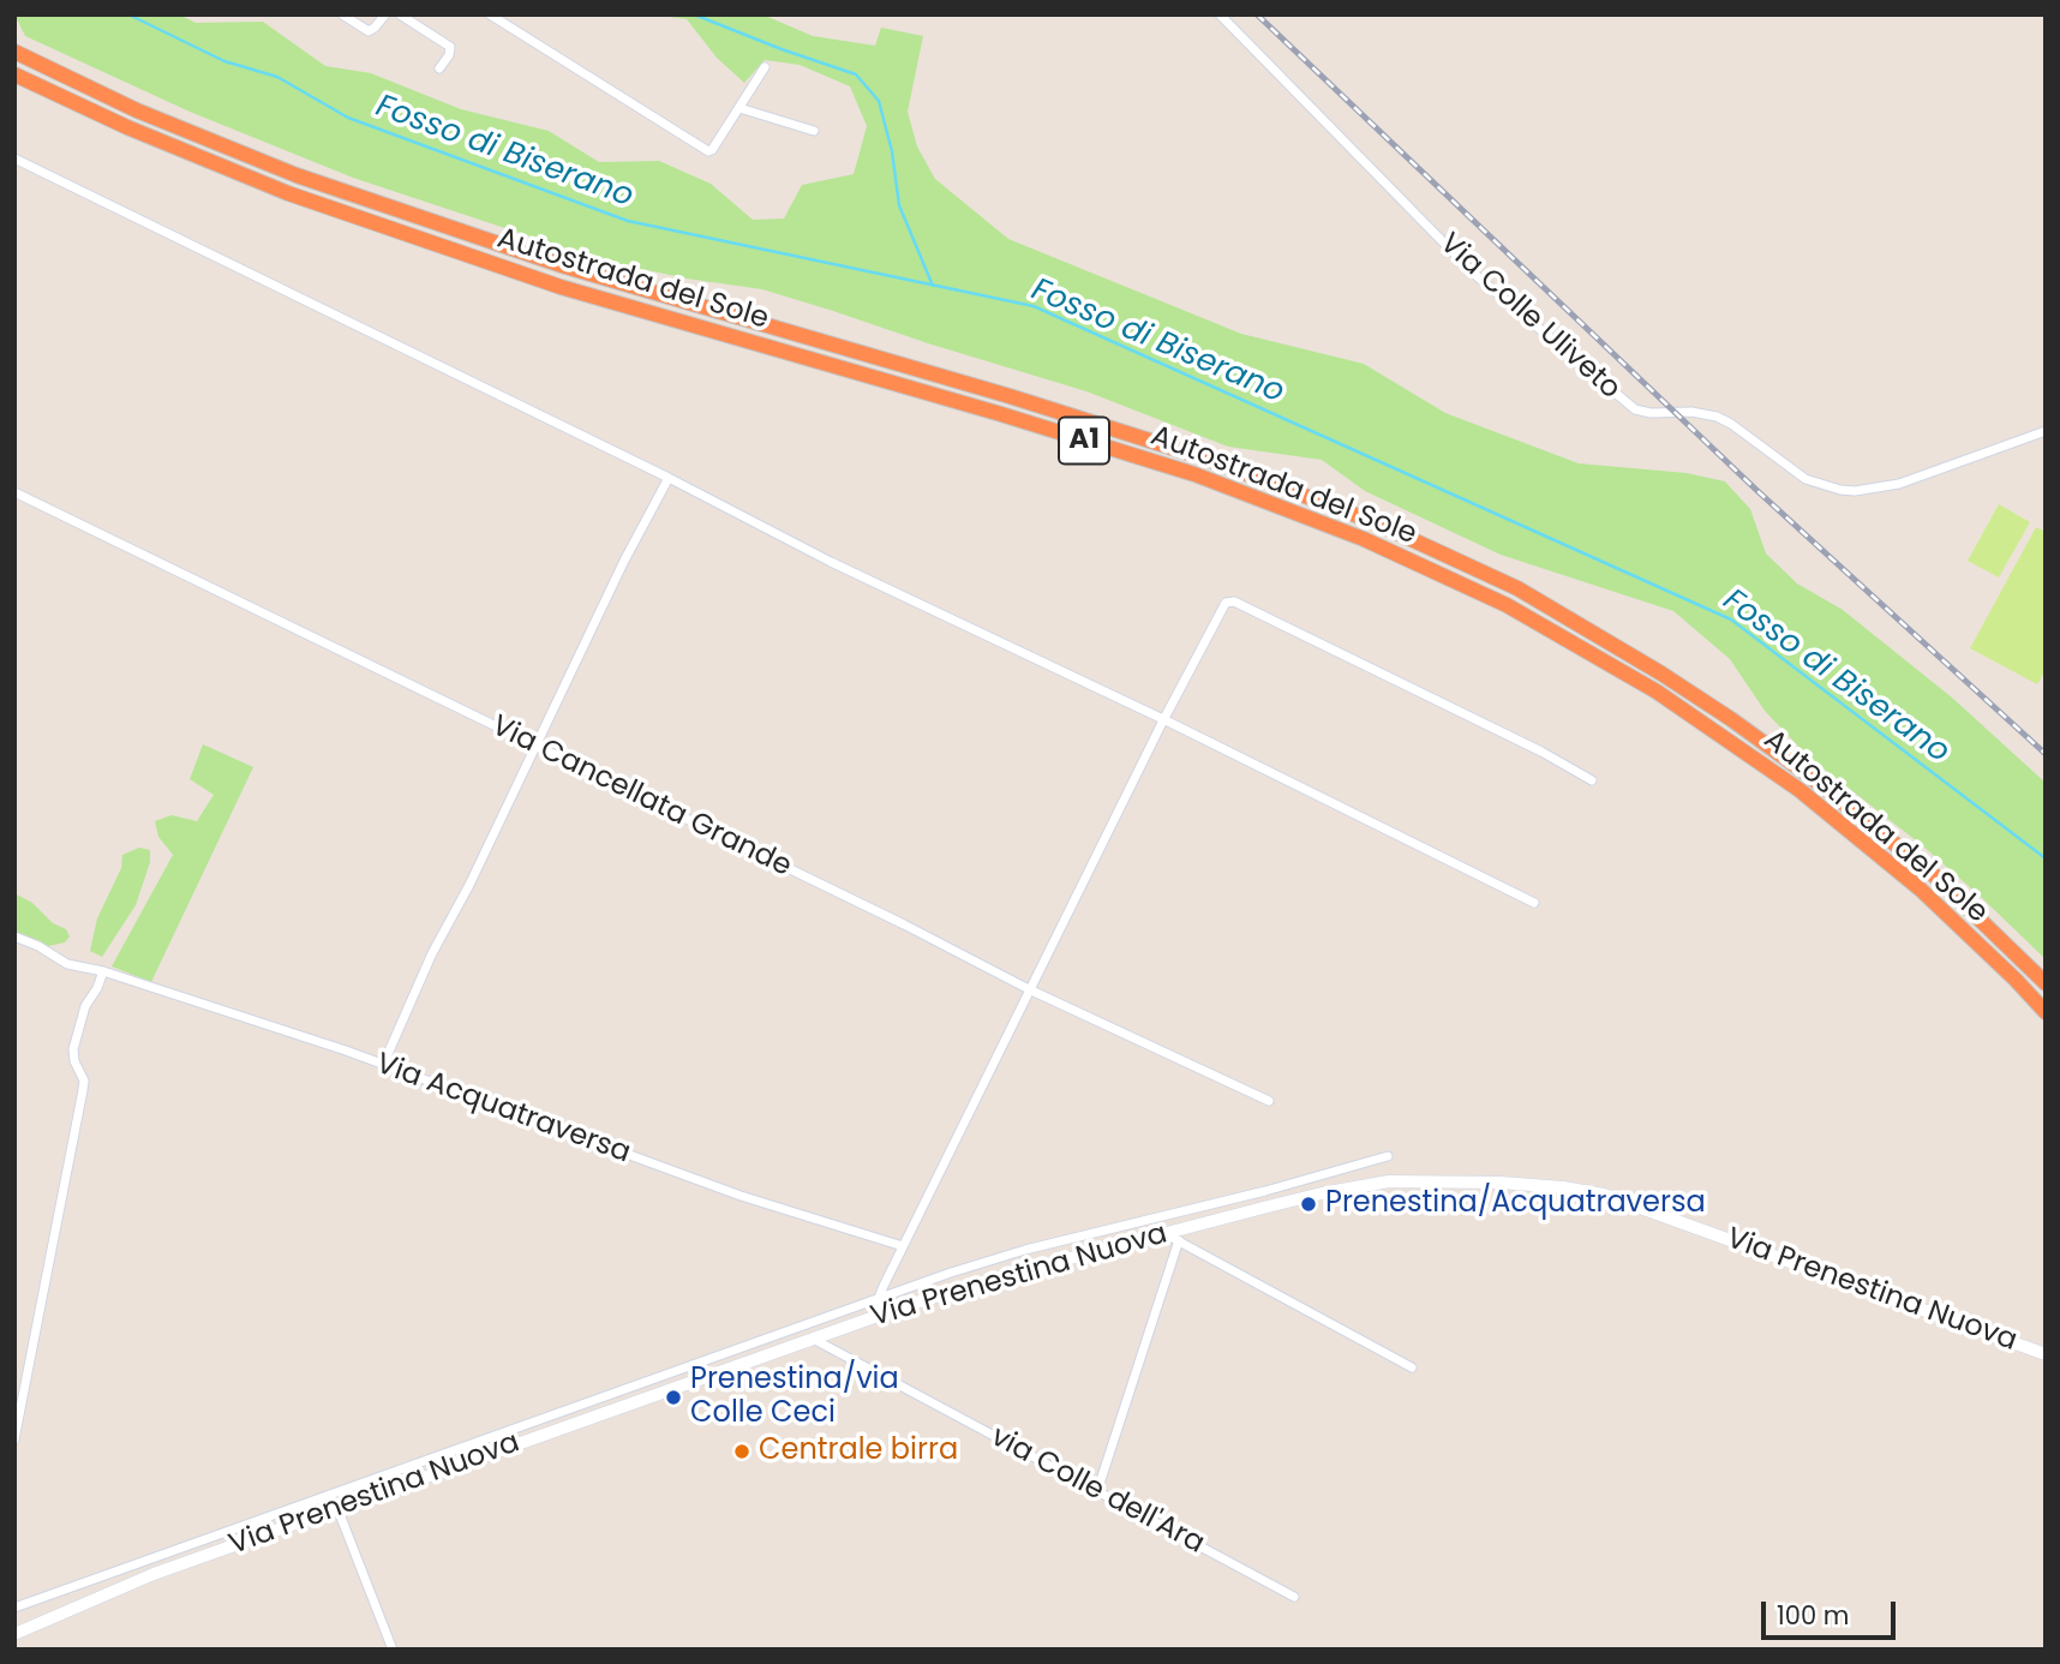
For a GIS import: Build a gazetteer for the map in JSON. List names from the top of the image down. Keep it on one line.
{"streets":{"highway":["Autostrada del Sole","A1"],"main road":["Via Prenestina Nuova"],"street":["Via Colle Uliveto","Via Cancellata Grande","Via Acquatraversa","via Colle dell'Ara"]},"crossings":[["Via Prenestina Nuova","via Colle dell'Ara"]],"water":["Fosso di Biserano"],"places":["Prenestina/Acquatraversa","Prenestina/via Colle Ceci","Centrale birra"],"scale_bar":"100 m"}
